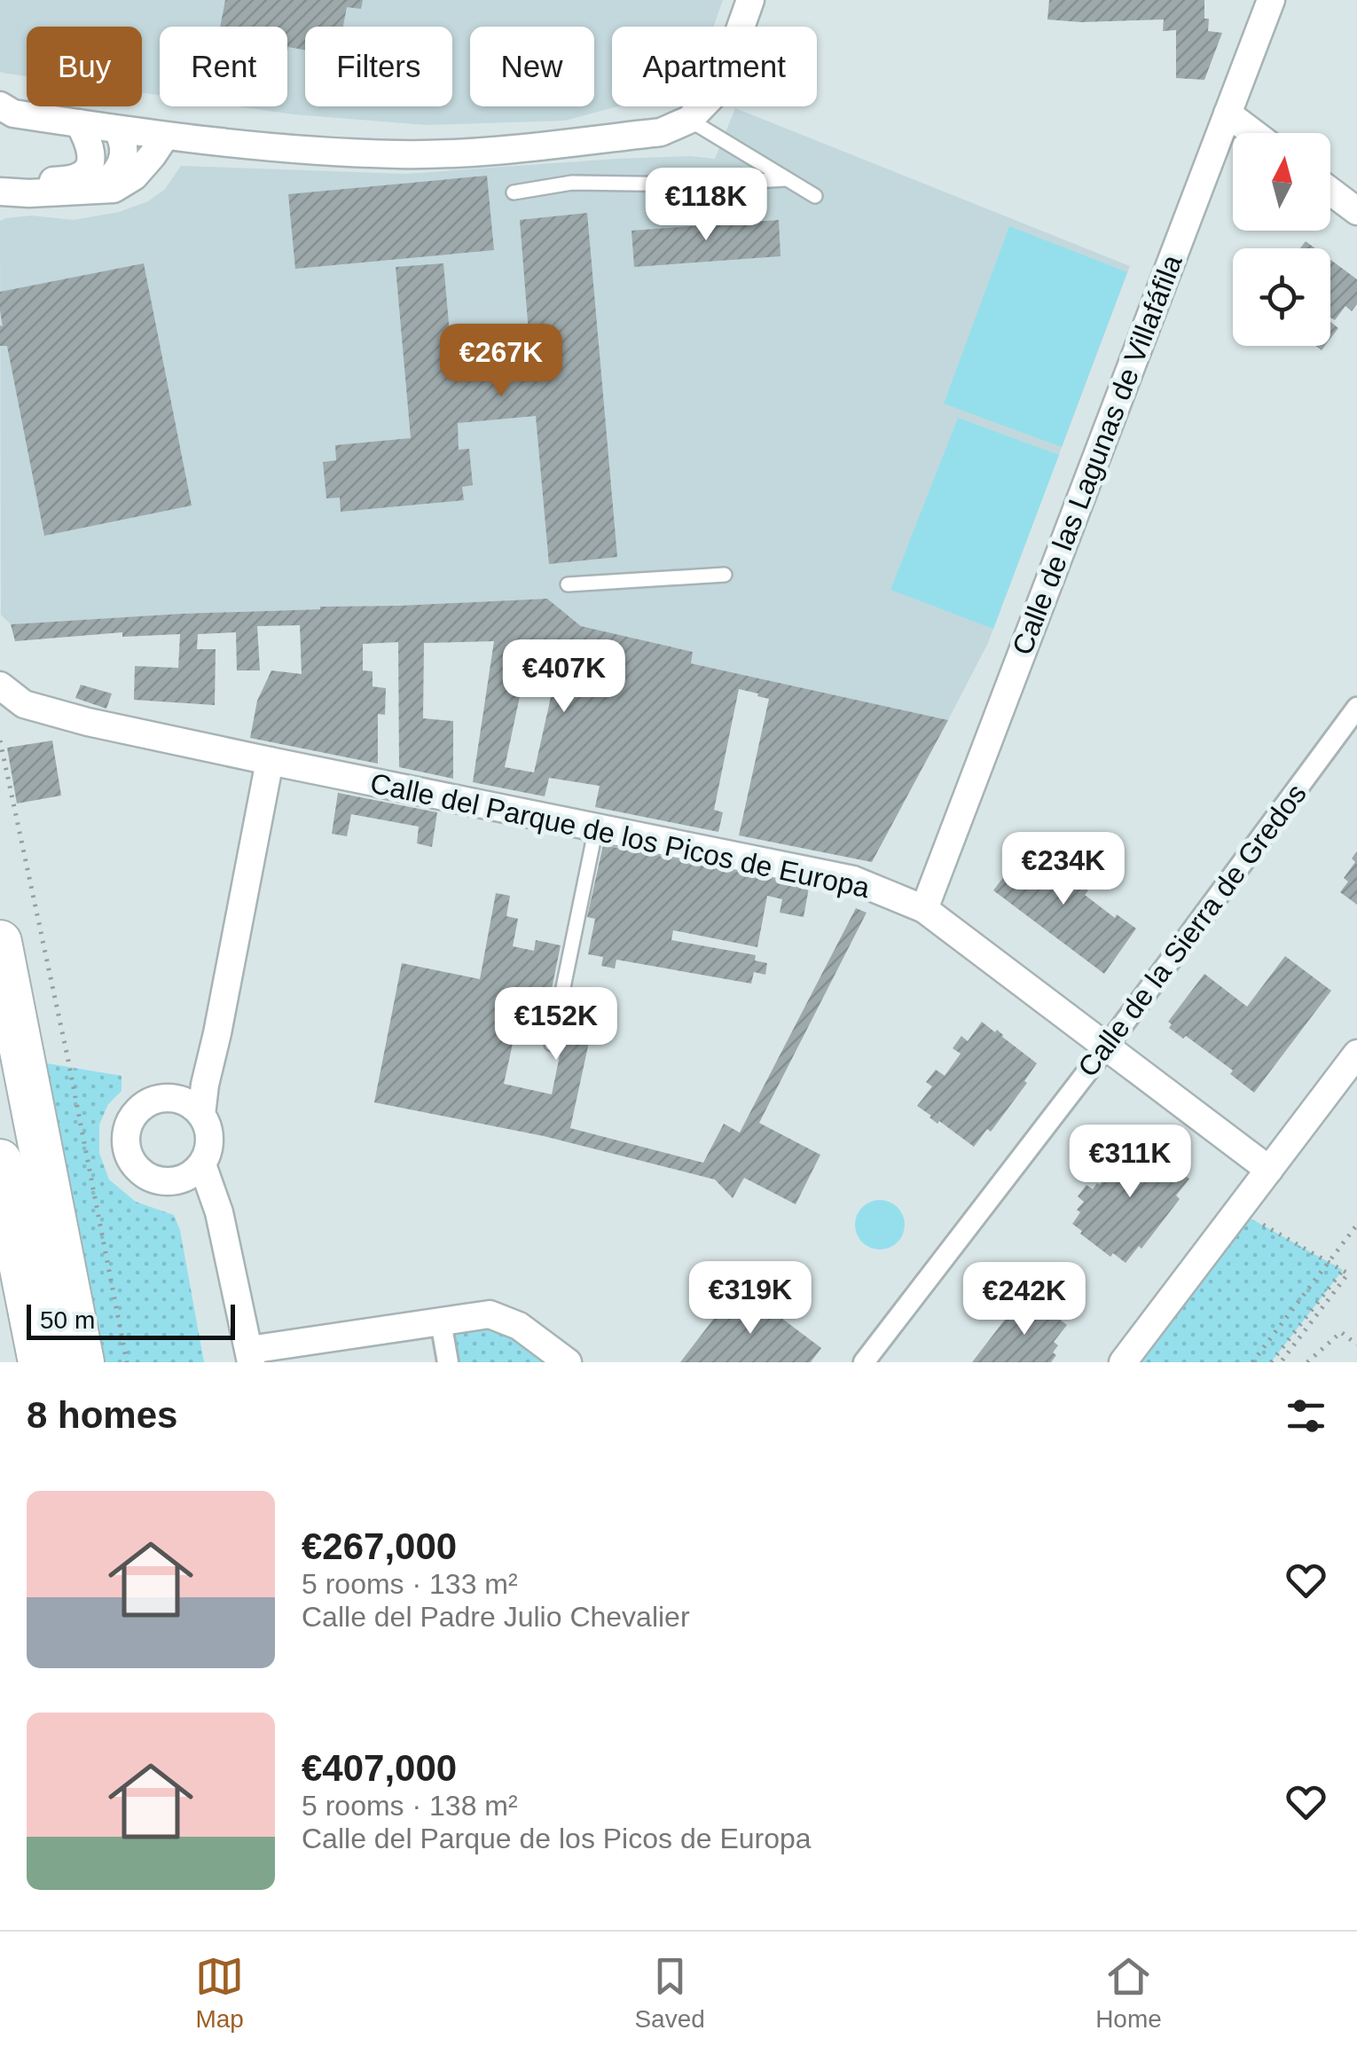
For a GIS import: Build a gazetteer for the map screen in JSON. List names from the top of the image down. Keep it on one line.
{"streets":{"street":["Calle de las Lagunas de Villafáfila","Calle del Parque de los Picos de Europa","Calle de la Sierra de Gredos"]},"crossings":[["Calle de las Lagunas de Villafáfila","Calle del Parque de los Picos de Europa"],["Calle del Parque de los Picos de Europa","Calle de la Sierra de Gredos"]],"scale_bar":"50 m","north":"top","page":{"chip":["Buy","Rent","Filters","New","Apartment"],"price":["€118K","€267K","€407K","€234K","€152K","€311K","€319K","€242K"],"scale":"50 m","heading":"8 homes","list":[{"name":"€267,000","note":"5 rooms · 133 m² · Calle del Padre Julio Chevalier"},{"name":"€407,000","note":"5 rooms · 138 m² · Calle del Parque de los Picos de Europa"}],"tabs":["Map","Saved","Home"]}}
